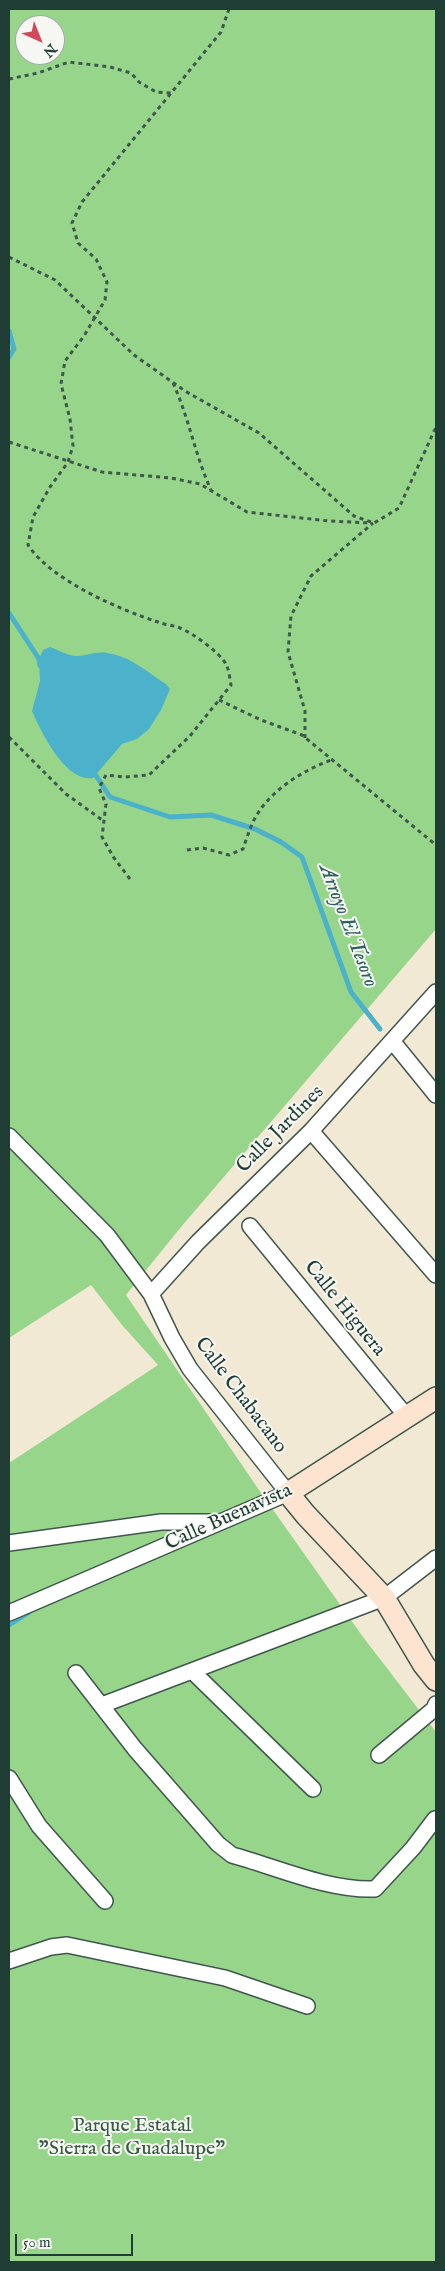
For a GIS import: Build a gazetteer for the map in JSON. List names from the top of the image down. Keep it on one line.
{"streets":{"street":["Calle Jardines","Calle Higuera","Calle Chabacano","Calle Buenavista"]},"crossings":[["Calle Jardines","Calle Chabacano"],["Calle Higuera","Calle Buenavista"],["Calle Chabacano","Calle Buenavista"]],"water":["Arroyo El Tesoro"],"parks":["Parque Estatal \"Sierra de Guadalupe\""],"scale_bar":"50 m","north":"bottom right"}
